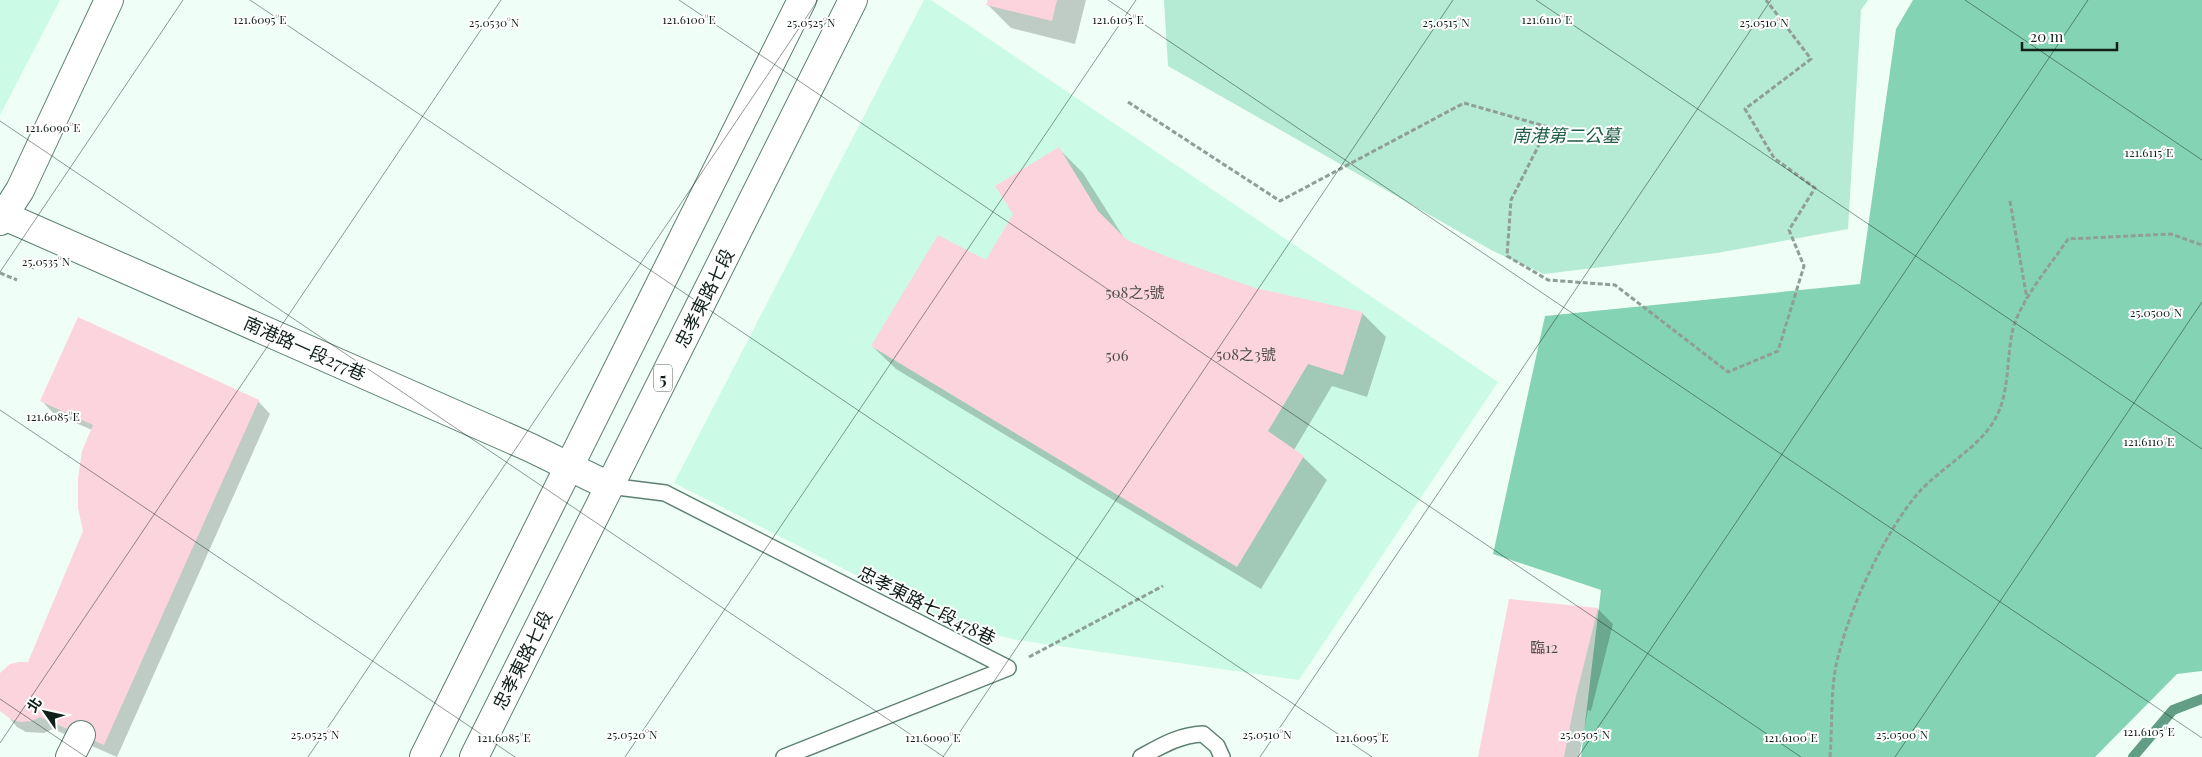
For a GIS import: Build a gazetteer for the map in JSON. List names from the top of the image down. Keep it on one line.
{"streets":{"main road":["忠孝東路七段","南港路一段277巷","5"],"lane":["忠孝東路七段478巷"]},"crossings":[["忠孝東路七段","南港路一段277巷"],["忠孝東路七段","忠孝東路七段478巷"],["南港路一段277巷","忠孝東路七段478巷"]],"parks":["南港第二公墓"],"house_numbers":["508之5號","508之3號","506","臨12"],"scale_bar":"20 m","north":"top left","coordinates":["121.6095°E","121.6100°E","121.6105°E","121.6110°E","25.0530°N","25.0525°N","25.0515°N","25.0510°N","121.6090°E","121.6115°E","25.0535°N","25.0500°N","121.6085°E","25.0520°N","25.0505°N"]}
